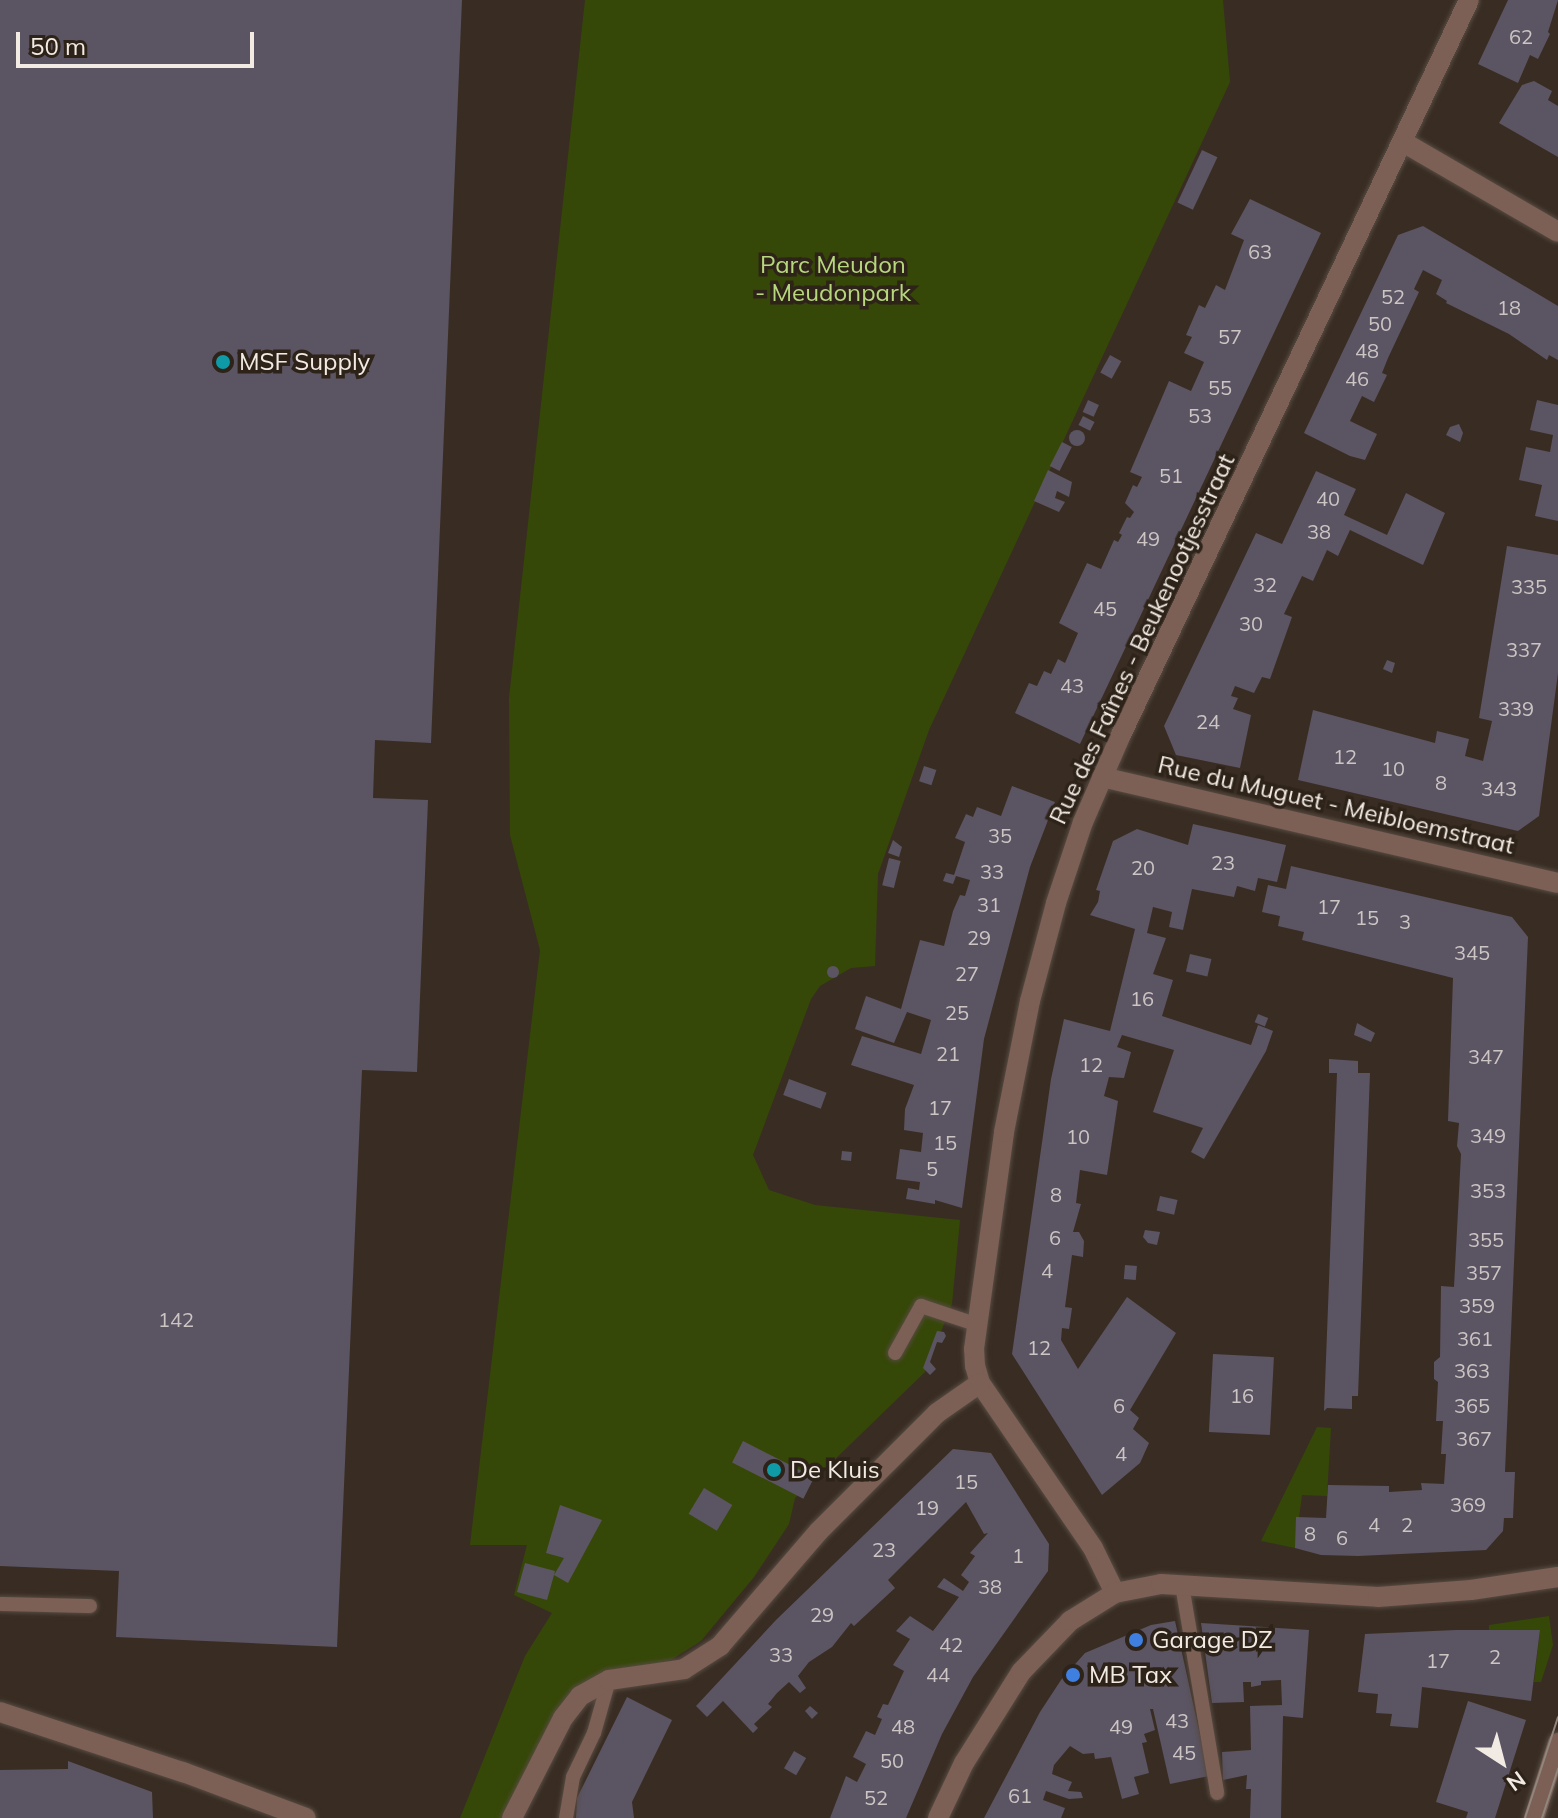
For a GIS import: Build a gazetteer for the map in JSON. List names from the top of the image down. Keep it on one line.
{"streets":{"street":["Rue des Faînes - Beukenootjesstraat","Rue du Muguet - Meibloemstraat"]},"crossings":[["Rue des Faînes - Beukenootjesstraat","Rue du Muguet - Meibloemstraat"]],"parks":["Parc Meudon - Meudonpark"],"places":["MSF Supply","De Kluis","Garage DZ","MB Tax"],"house_numbers":["62","63","52","18","50","57","48","46","55","53","51","40","38","49","32","335","45","30","337","43","339","24","12","10","8","343","35","23","20","33","31","17","15","3","29","345","27","16","25","21","347","12","17","349","10","15","5","353","8","6","355","4","357","359","142","361","12","363","16","6","365","367","4","15","369","19","4","2","8","6","23","1","38","29","42","33","2","17","44","43","48","49","45","50","61","52"],"scale_bar":"50 m","north":"bottom right"}
